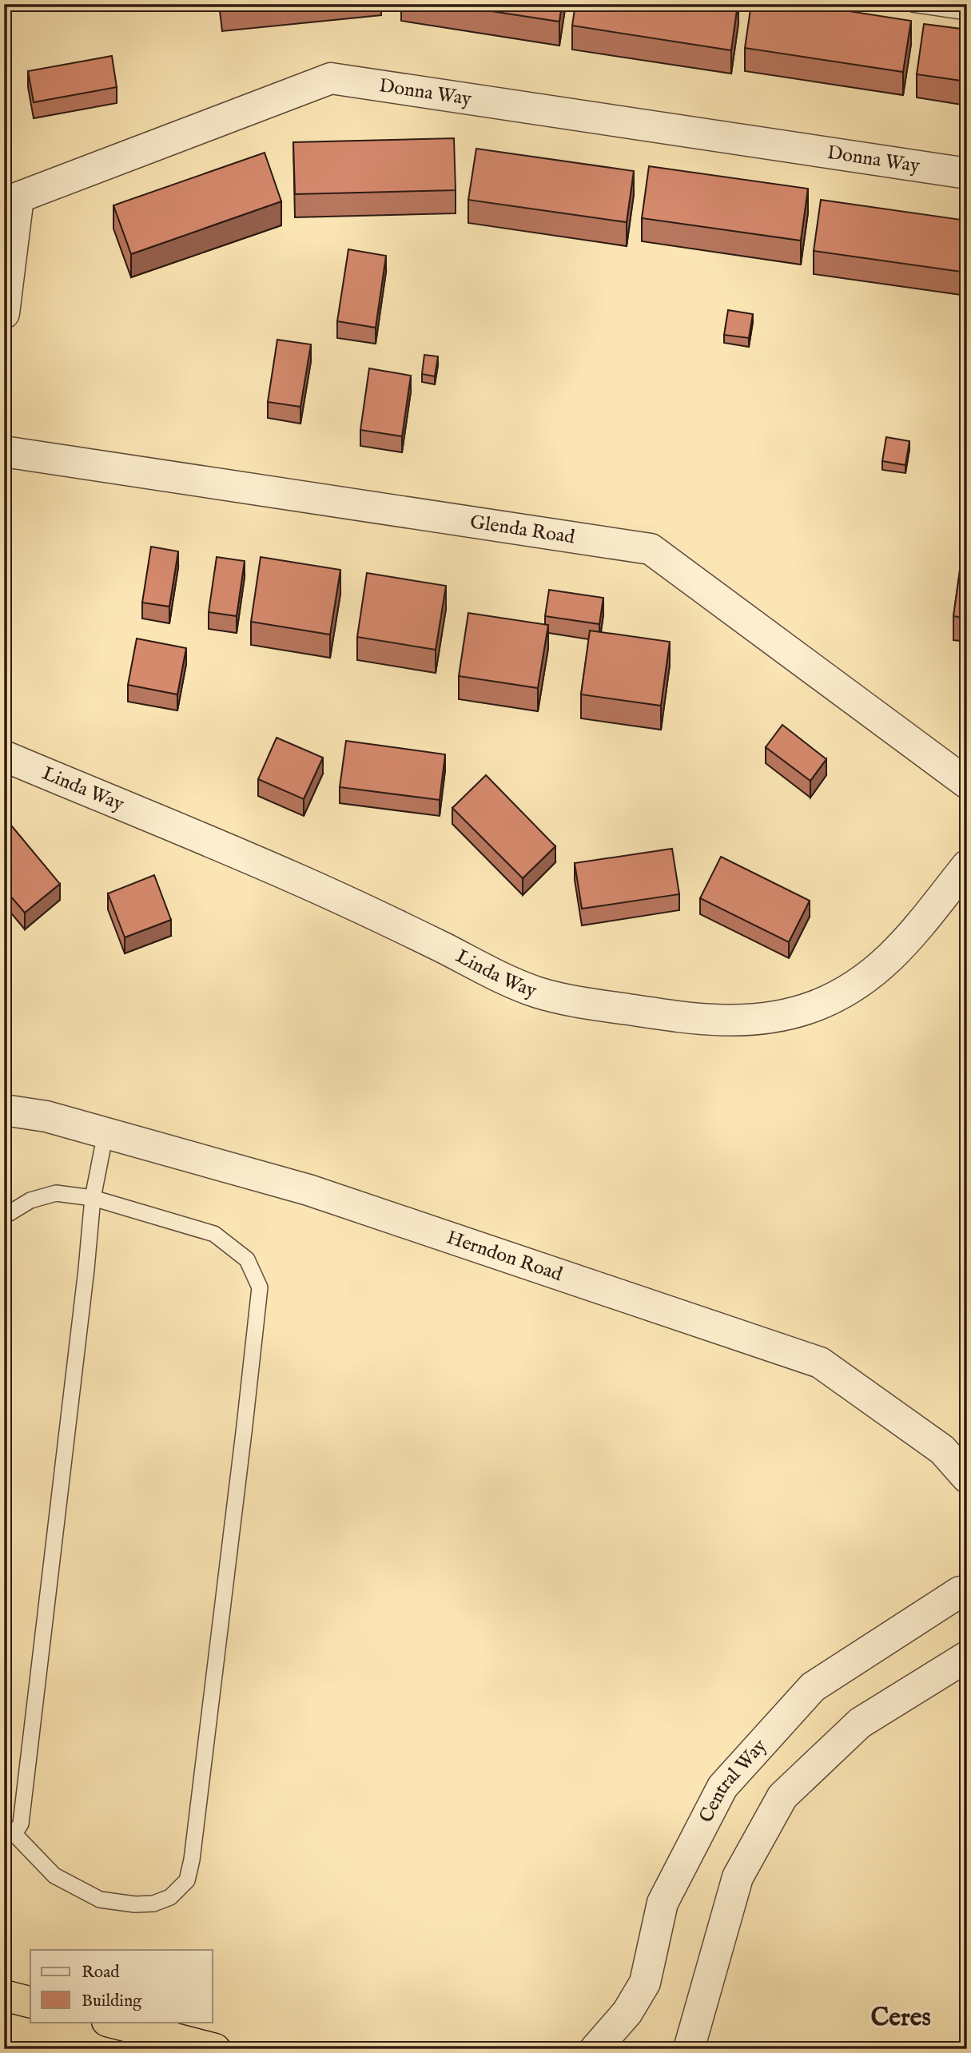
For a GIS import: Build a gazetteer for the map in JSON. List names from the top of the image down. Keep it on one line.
{"streets":{"street":["Donna Way","Glenda Road","Linda Way","Herndon Road","Central Way"]},"districts":["Ceres"],"legend":["Road","Building"]}
